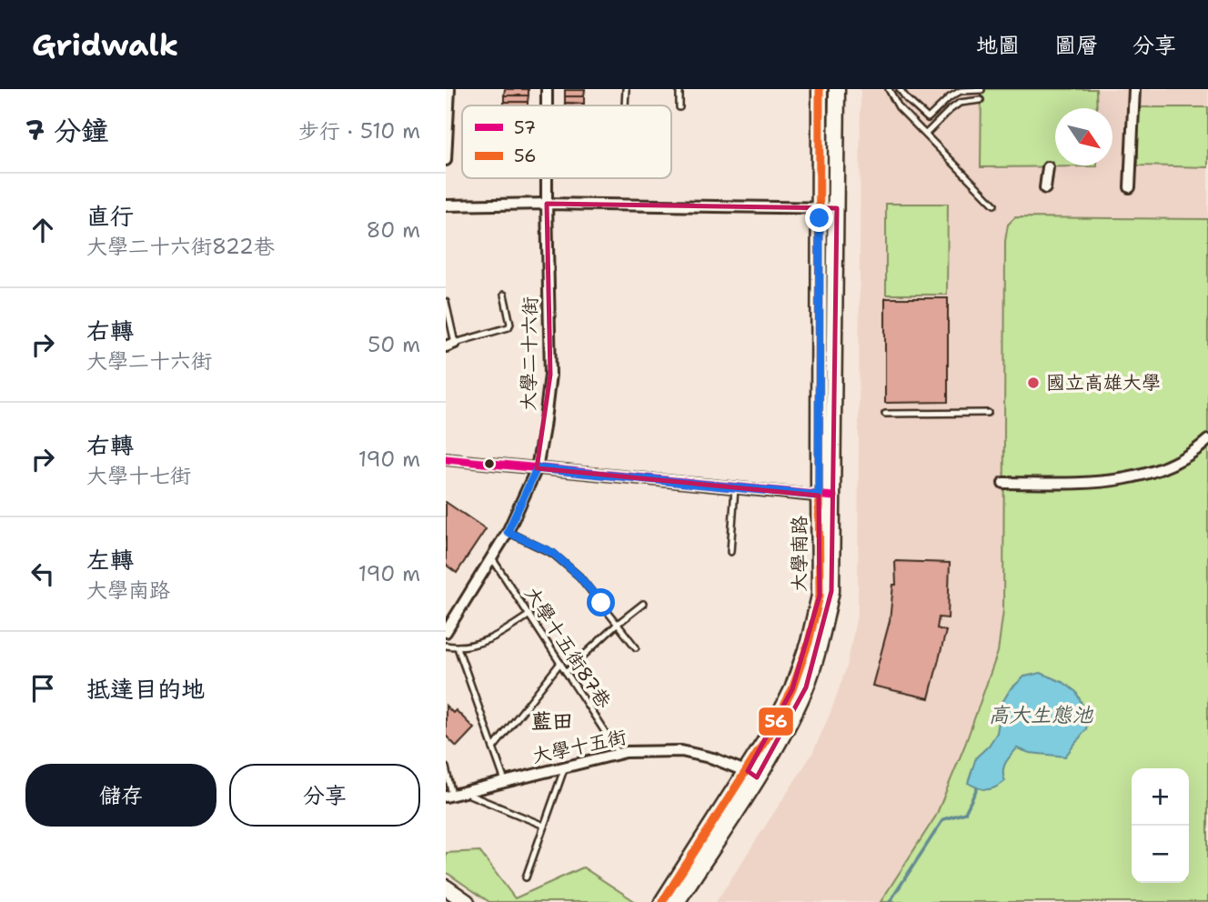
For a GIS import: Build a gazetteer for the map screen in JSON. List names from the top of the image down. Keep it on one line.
{"streets":{"street":["大學二十六街","大學南路","大學十五街"],"lane":["大學十五街87巷"]},"crossings":[["大學二十六街","大學十五街87巷"],["大學南路","大學十五街"],["大學十五街87巷","大學十五街"]],"districts":["藍田"],"water":["高大生態池"],"places":["國立高雄大學"],"lines":["transit line 56","transit line 57"],"legend":["57","56"],"north":"bottom right","page":{"header":"Gridwalk","nav":["地圖","圖層","分享"],"heading":["7 分鐘","步行 · 510 m"],"list":[["直行","大學二十六街822巷","80 m"],["右轉","大學二十六街","50 m"],["右轉","大學十七街","190 m"],["左轉","大學南路","190 m"],"抵達目的地"],"buttons":["儲存","分享"],"map_buttons":["+","−"]}}
